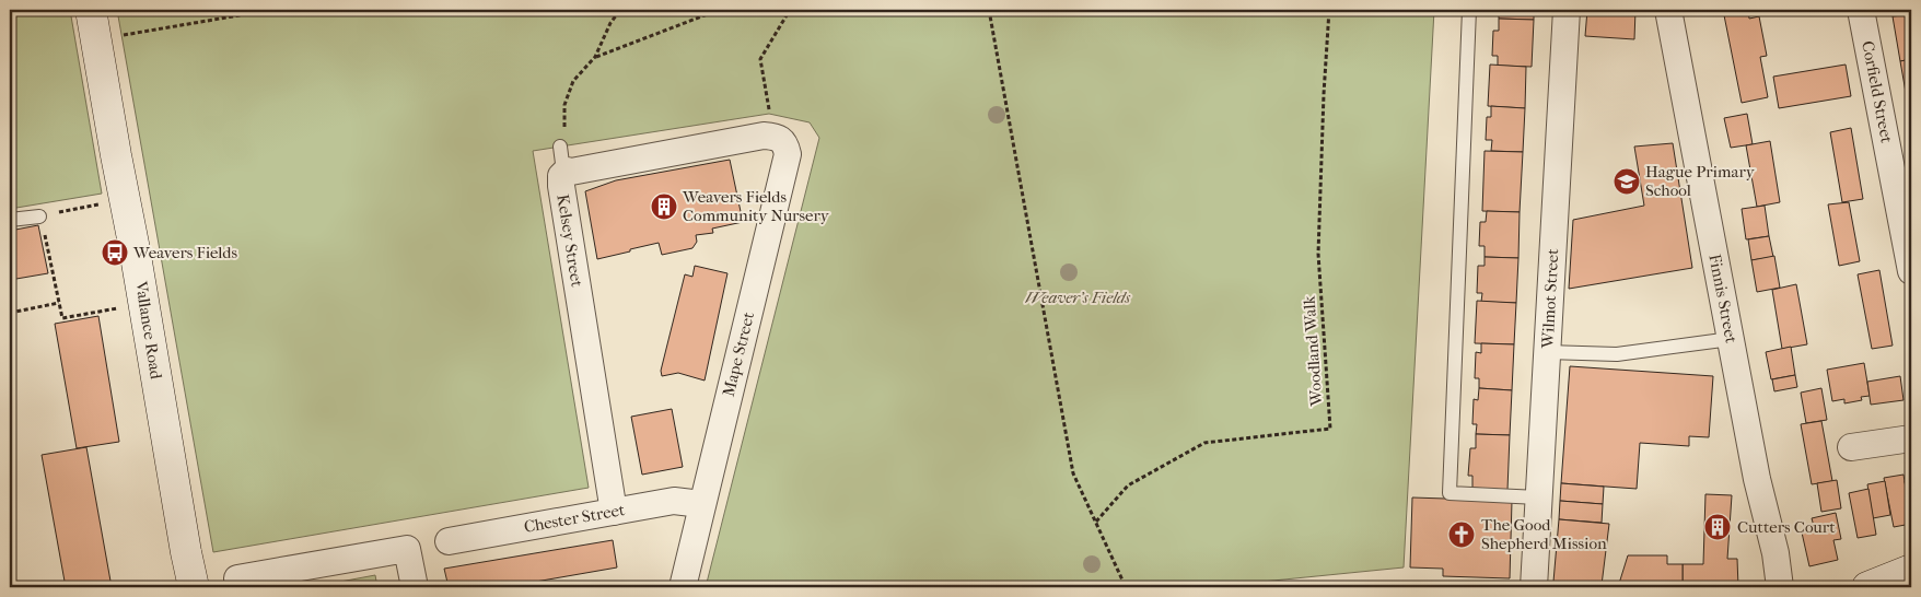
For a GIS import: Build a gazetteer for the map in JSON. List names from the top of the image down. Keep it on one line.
{"streets":{"main road":["Vallance Road"],"street":["Corfield Street","Kelsey Street","Wilmot Street","Finnis Street","Mape Street","Chester Street"],"path":["Woodland Walk"]},"crossings":[["Kelsey Street","Mape Street"],["Kelsey Street","Chester Street"],["Mape Street","Chester Street"]],"parks":["Weaver's Fields"],"places":{"school or university":["Hague Primary School"],"building":["Weavers Fields Community Nursery","Cutters Court"],"bus stop":["Weavers Fields"],"church":["The Good Shepherd Mission"]}}
